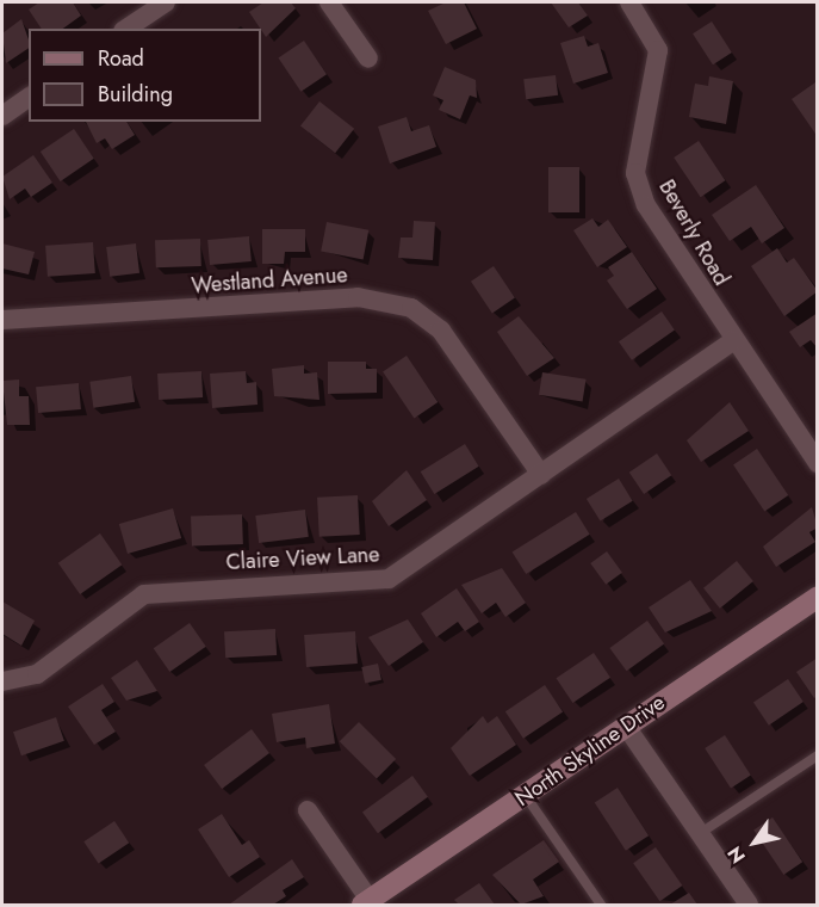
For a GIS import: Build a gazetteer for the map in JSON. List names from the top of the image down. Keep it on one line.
{"streets":{"main road":["North Skyline Drive"],"street":["Beverly Road","Westland Avenue","Claire View Lane"]},"crossings":[["Beverly Road","Claire View Lane"],["Westland Avenue","Claire View Lane"]],"legend":["Road","Building"],"north":"bottom left"}
